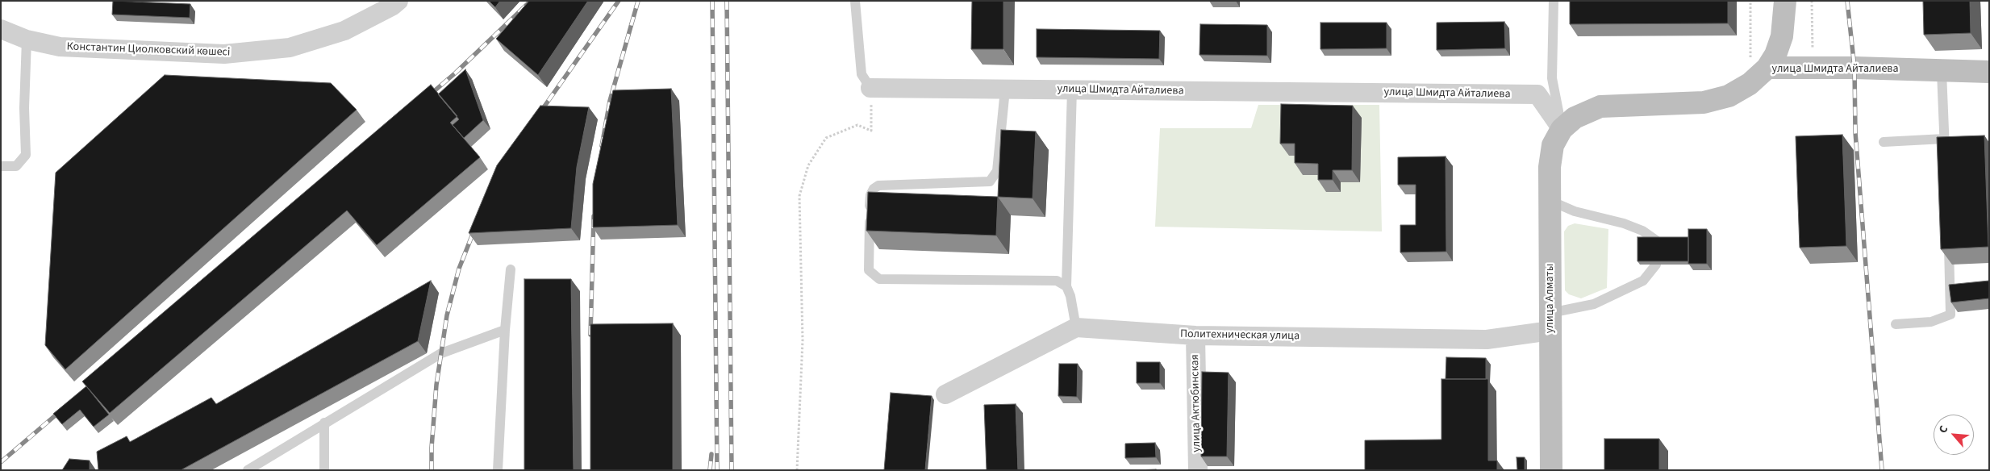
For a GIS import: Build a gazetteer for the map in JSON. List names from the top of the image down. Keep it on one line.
{"streets":{"street":["Константин Циолковский көшесі","улица Шмидта Айталиева","улица Алматы","Политехническая улица","улица Актюбинская"]},"crossings":[["улица Шмидта Айталиева","улица Алматы"],["улица Алматы","Политехническая улица"],["Политехническая улица","улица Актюбинская"]],"north":"top left"}
